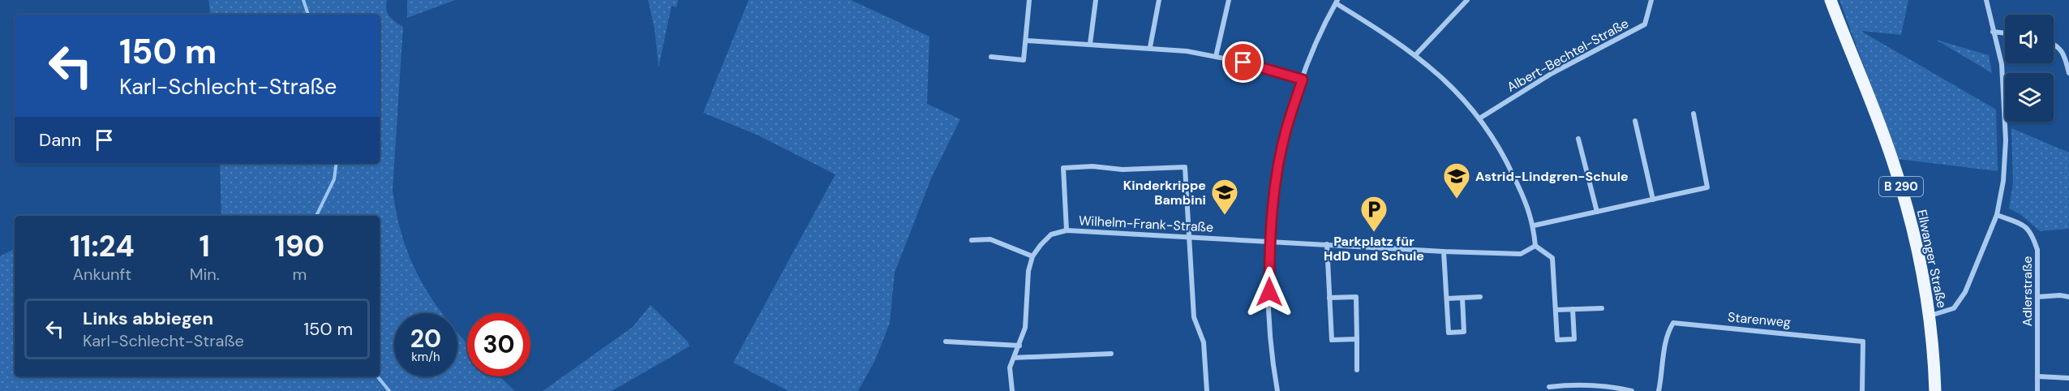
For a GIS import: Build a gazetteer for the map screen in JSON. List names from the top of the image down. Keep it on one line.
{"streets":{"main road":["B 290","Ellwanger Straße"],"street":["Albert-Bechtel-Straße","Wilhelm-Frank-Straße","Adlerstraße","Starenweg"]},"places":{"school or university":["Astrid-Lindgren-Schule","Kinderkrippe Bambini"],"parking":["Parkplatz für HdD und Schule"]},"page":{"turn":["150 m","Karl-Schlecht-Straße"],"then":"Dann","eta":["11:24","Ankunft","1","Min.","190","m"],"list":[{"name":"Links abbiegen","note":"Karl-Schlecht-Straße","value":"150 m"}],"speed":"20 km/h","limit":"30"}}
